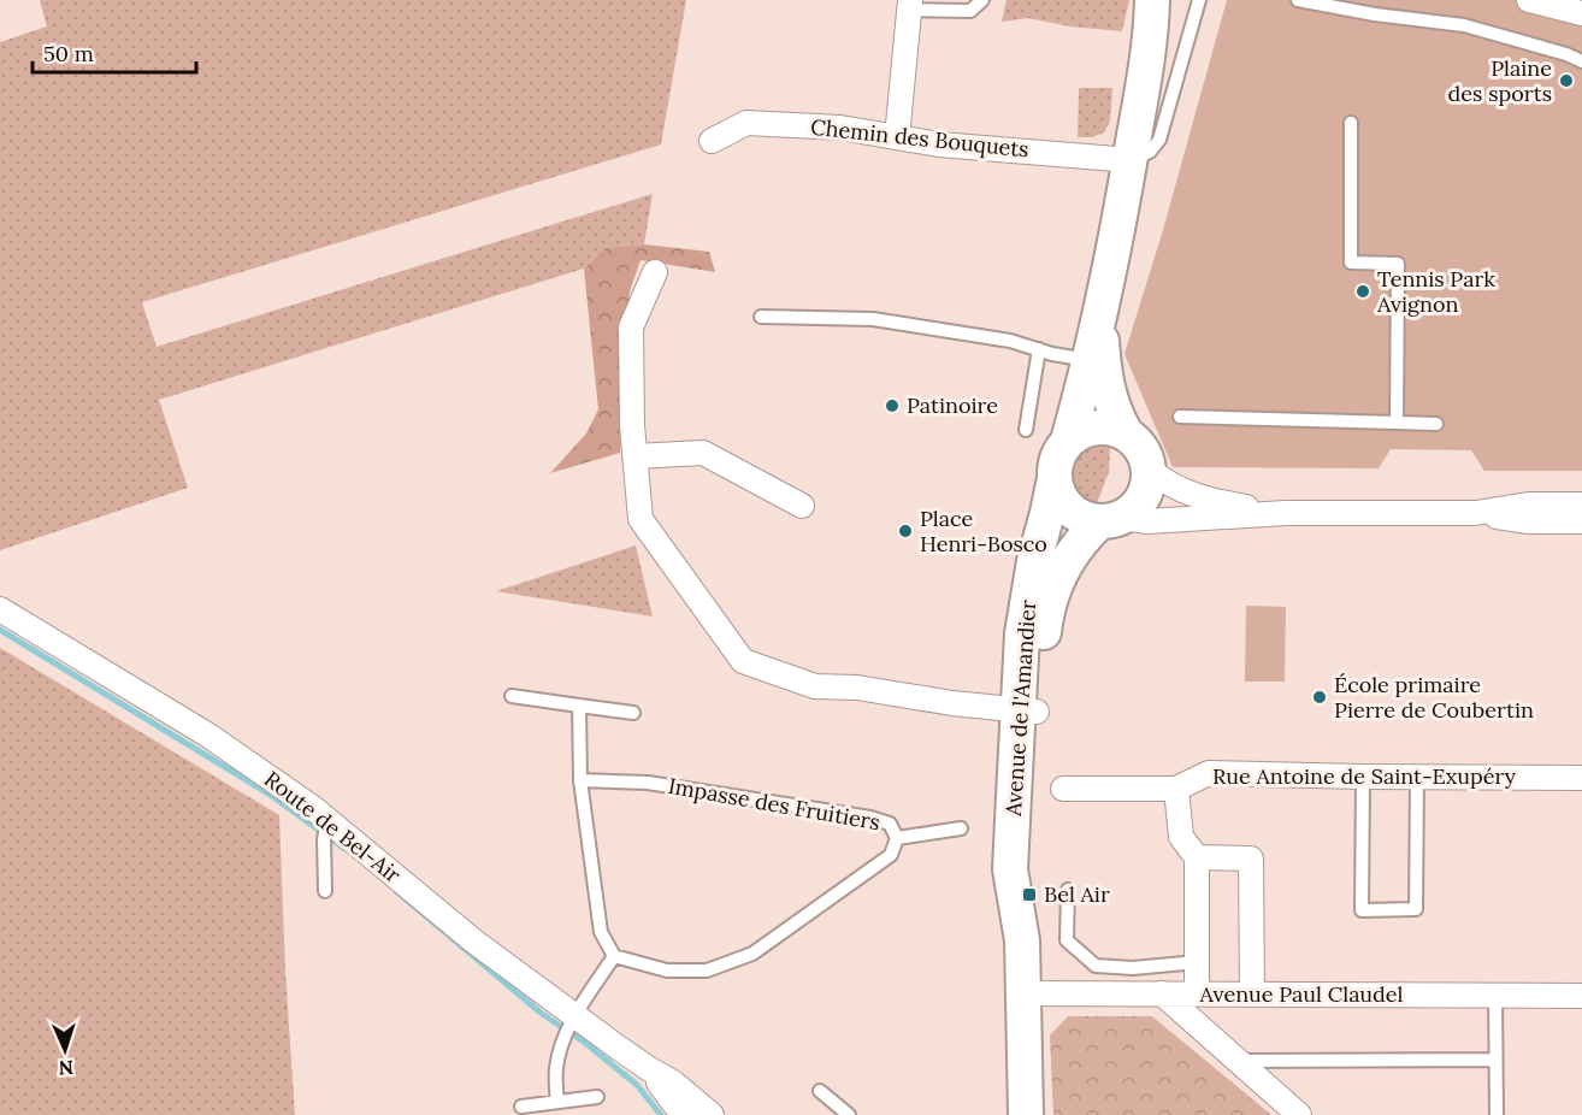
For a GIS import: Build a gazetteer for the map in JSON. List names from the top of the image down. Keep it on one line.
{"streets":{"main road":["Avenue de l'Amandier"],"street":["Chemin des Bouquets","Rue Antoine de Saint-Exupéry","Route de Bel-Air","Avenue Paul Claudel"],"lane":["Impasse des Fruitiers"]},"crossings":[["Avenue de l'Amandier","Avenue Paul Claudel"]],"places":{"other":["Plaine des sports","Tennis Park Avignon","Patinoire","Place Henri-Bosco","École primaire Pierre de Coubertin"],"transit":["Bel Air"]},"scale_bar":"50 m","north":"bottom"}
